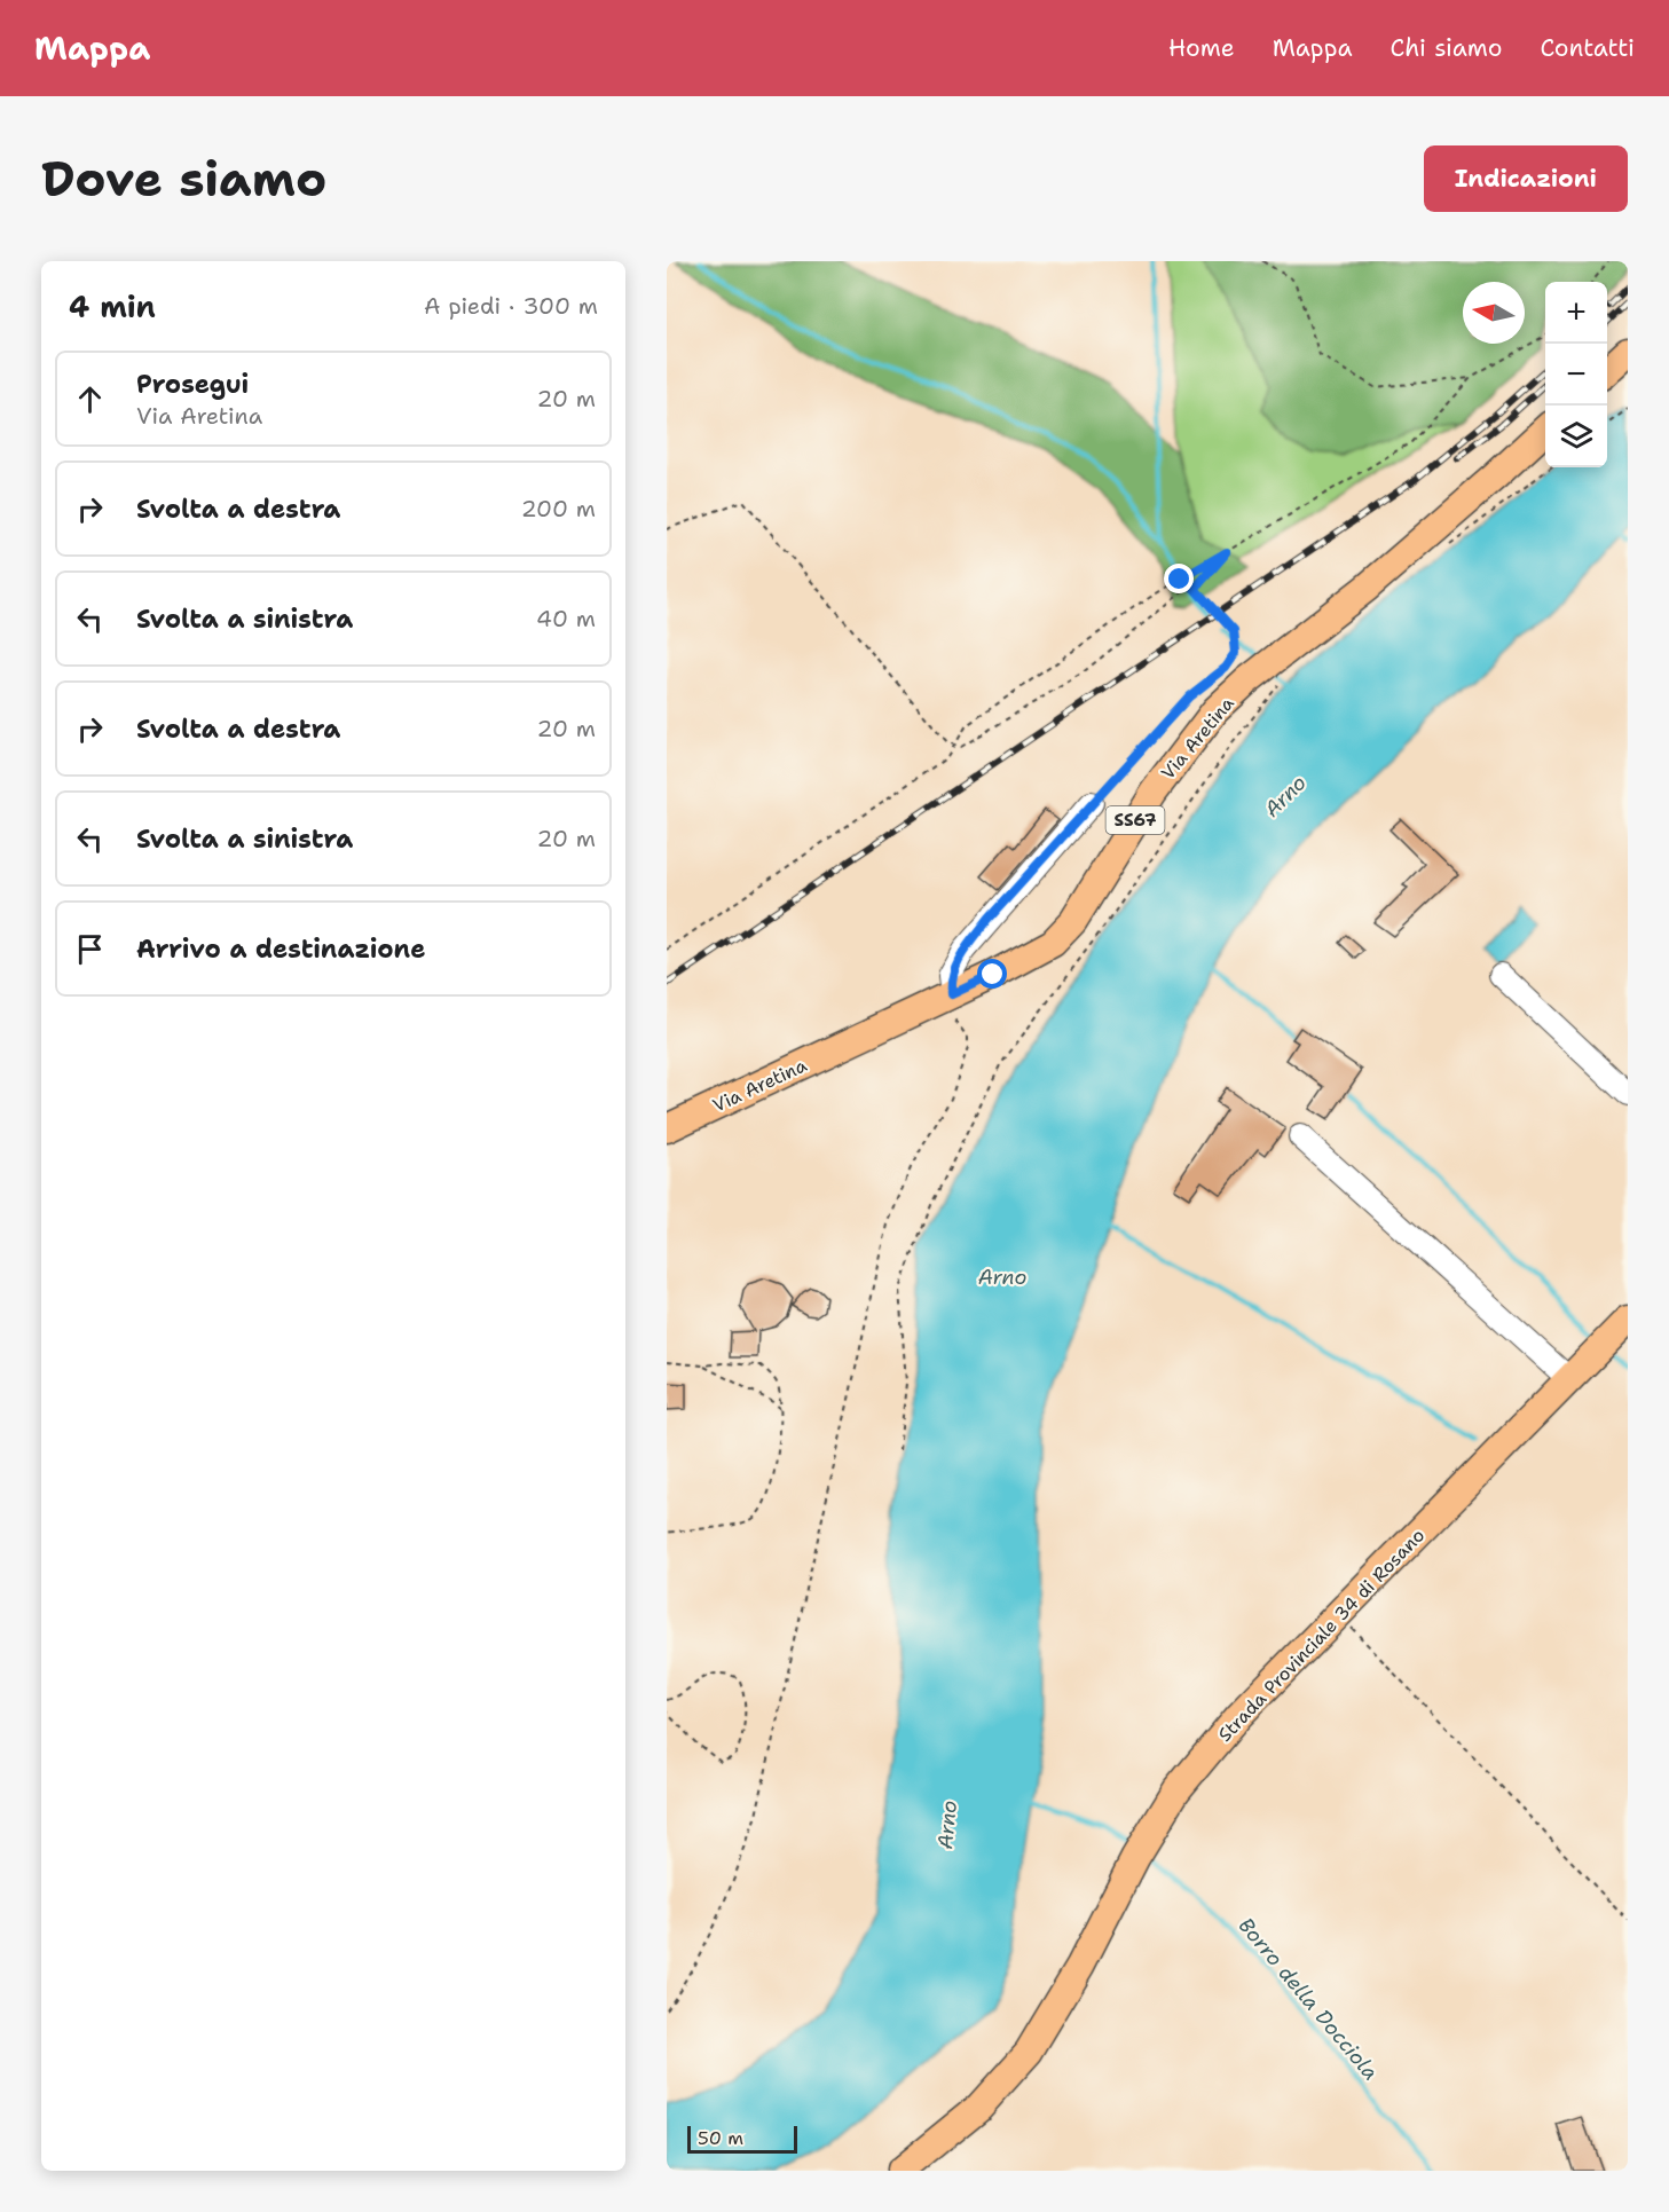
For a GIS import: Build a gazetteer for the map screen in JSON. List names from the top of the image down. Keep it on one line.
{"streets":{"main road":["Via Aretina","SS67","Strada Provinciale 34 di Rosano"]},"water":["Arno","Borro della Docciola"],"scale_bar":"50 m","north":"left","page":{"header":"Mappa","nav":["Home","Mappa","Chi siamo","Contatti"],"buttons":"Indicazioni","title":"Dove siamo","heading":["4 min","A piedi · 300 m"],"map_buttons":["+","−"],"list":[["Prosegui","Via Aretina","20 m"],["Svolta a destra","200 m"],["Svolta a sinistra","40 m"],["Svolta a destra","20 m"],["Svolta a sinistra","20 m"],"Arrivo a destinazione"],"scale":"50 m"}}
